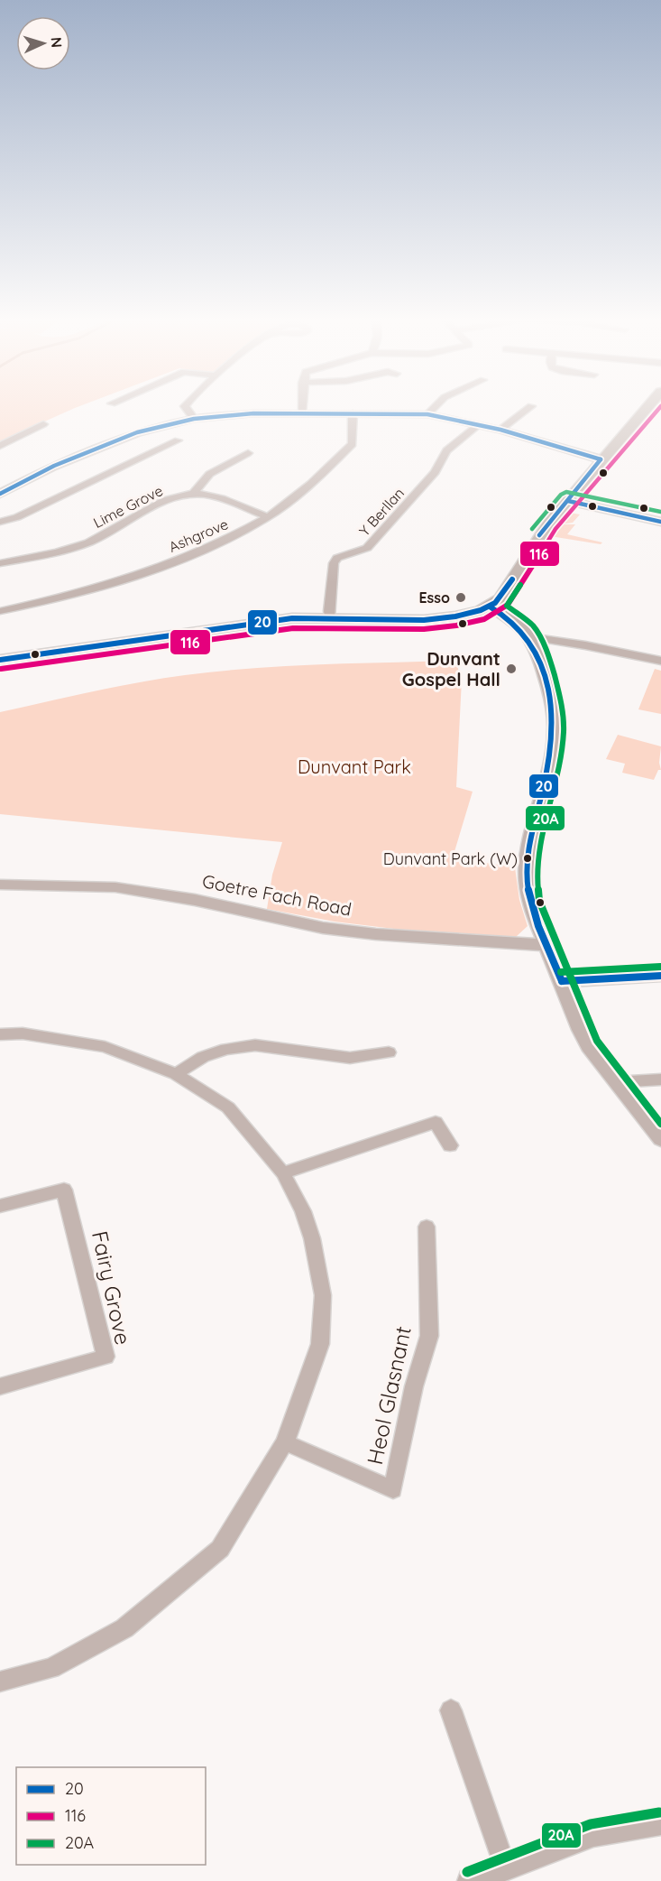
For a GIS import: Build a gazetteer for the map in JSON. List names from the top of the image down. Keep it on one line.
{"streets":{"street":["Lime Grove","Y Berllan","Ashgrove","Goetre Fach Road","Fairy Grove","Heol Glasnant"]},"crossings":[["Lime Grove","Ashgrove"]],"parks":["Dunvant Park"],"places":["Esso","Dunvant Gospel Hall","Dunvant Park (W)"],"lines":["transit line 116","transit line 20","transit line 20A"],"legend":["20","116","20A"],"north":"right"}
